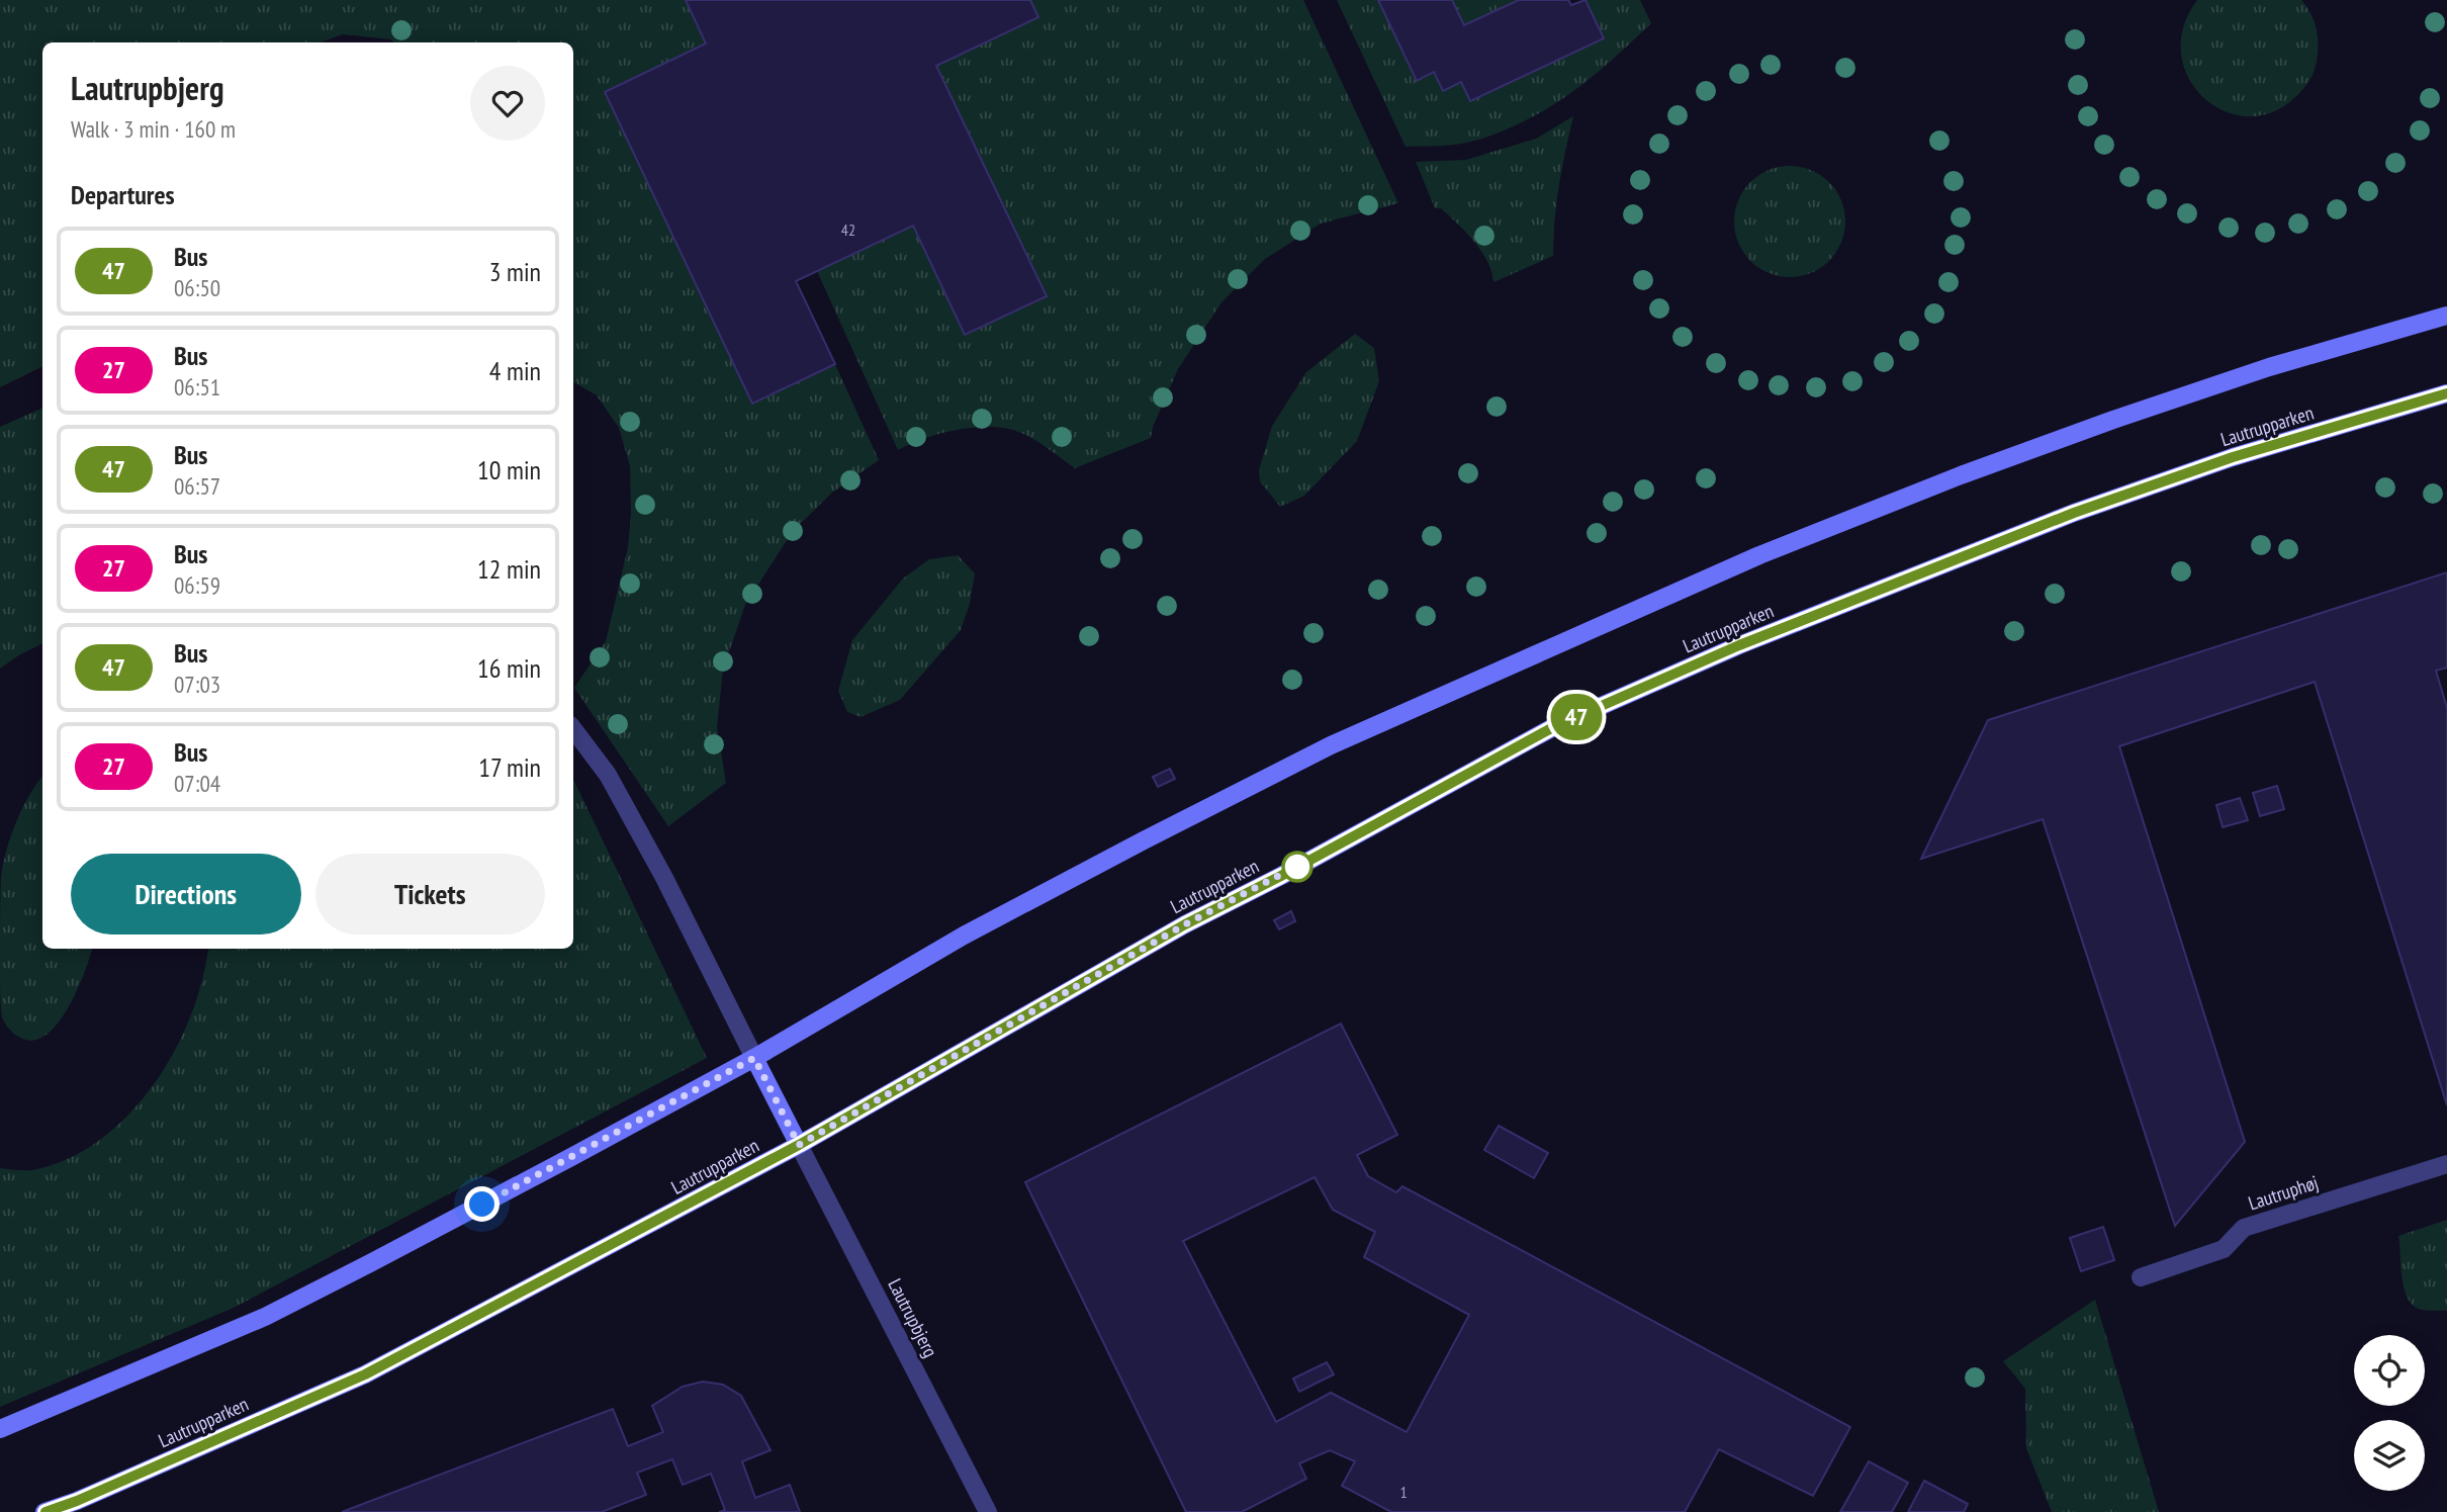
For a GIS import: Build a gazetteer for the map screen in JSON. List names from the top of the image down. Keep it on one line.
{"streets":{"street":["Lautrupparken","Lautruphøj","Lautrupbjerg"]},"crossings":[["Lautrupparken","Lautrupbjerg"]],"lines":["bus line 47"],"house_numbers":["42","1"],"page":{"on_map":"47","heading":[["Lautrupbjerg","Walk · 3 min · 160 m"],"Departures"],"list":[{"mark":"47","name":"Bus","note":"06:50","value":"3 min"},{"mark":"27","name":"Bus","note":"06:51","value":"4 min"},{"mark":"47","name":"Bus","note":"06:57","value":"10 min"},{"mark":"27","name":"Bus","note":"06:59","value":"12 min"},{"mark":"47","name":"Bus","note":"07:03","value":"16 min"},{"mark":"27","name":"Bus","note":"07:04","value":"17 min"}],"buttons":["Directions","Tickets"]}}
